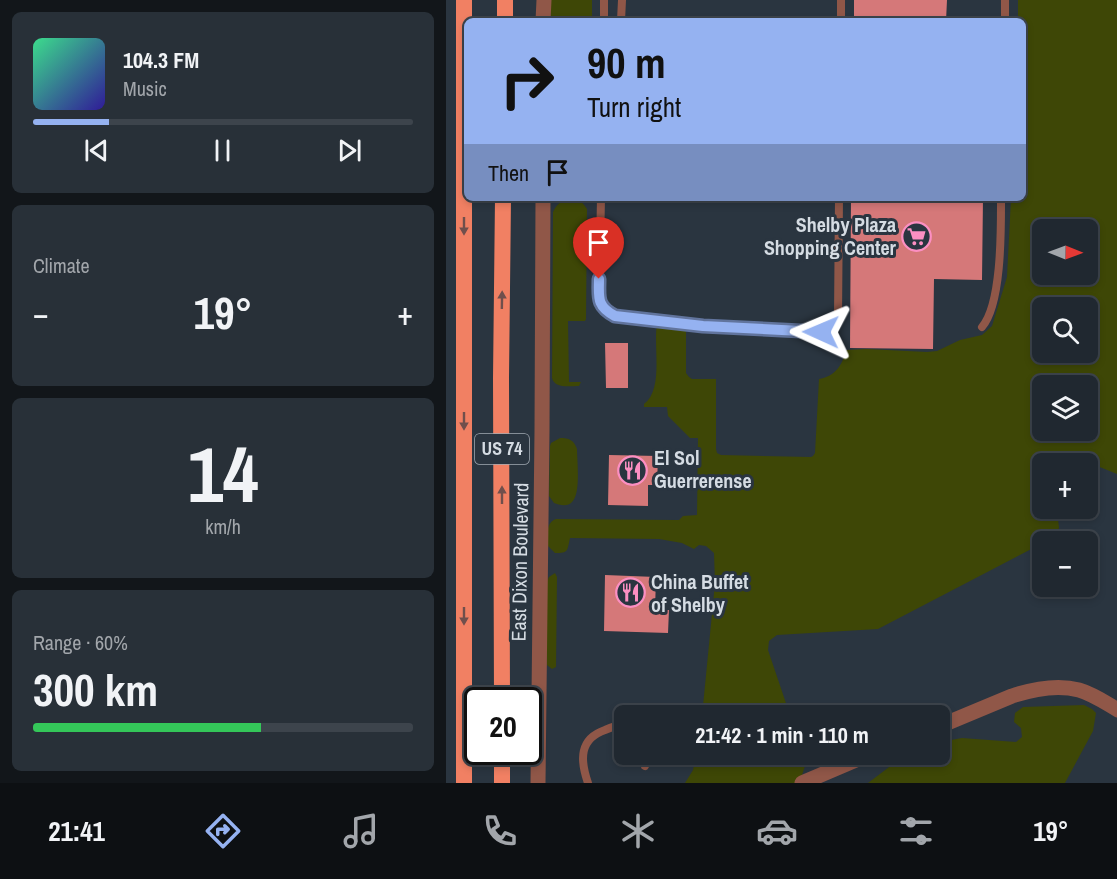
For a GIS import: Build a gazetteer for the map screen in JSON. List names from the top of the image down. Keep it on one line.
{"streets":{"highway":["US 74","East Dixon Boulevard"]},"places":{"supermarket":["Shelby Plaza Shopping Center"],"restaurant":["El Sol Guerrerense","China Buffet of Shelby"]},"north":"right","page":{"turn":["90 m","Turn right"],"song":["104.3 FM","Music"],"then":"Then","tile":["Climate",["14","km/h"],["Range · 60%","300 km"]],"map_buttons":["+","−"],"heat":["−","19°","+"],"limit":"20","trip":"21:42 · 1 min · 110 m","tabs":["21:41","19°"]}}
